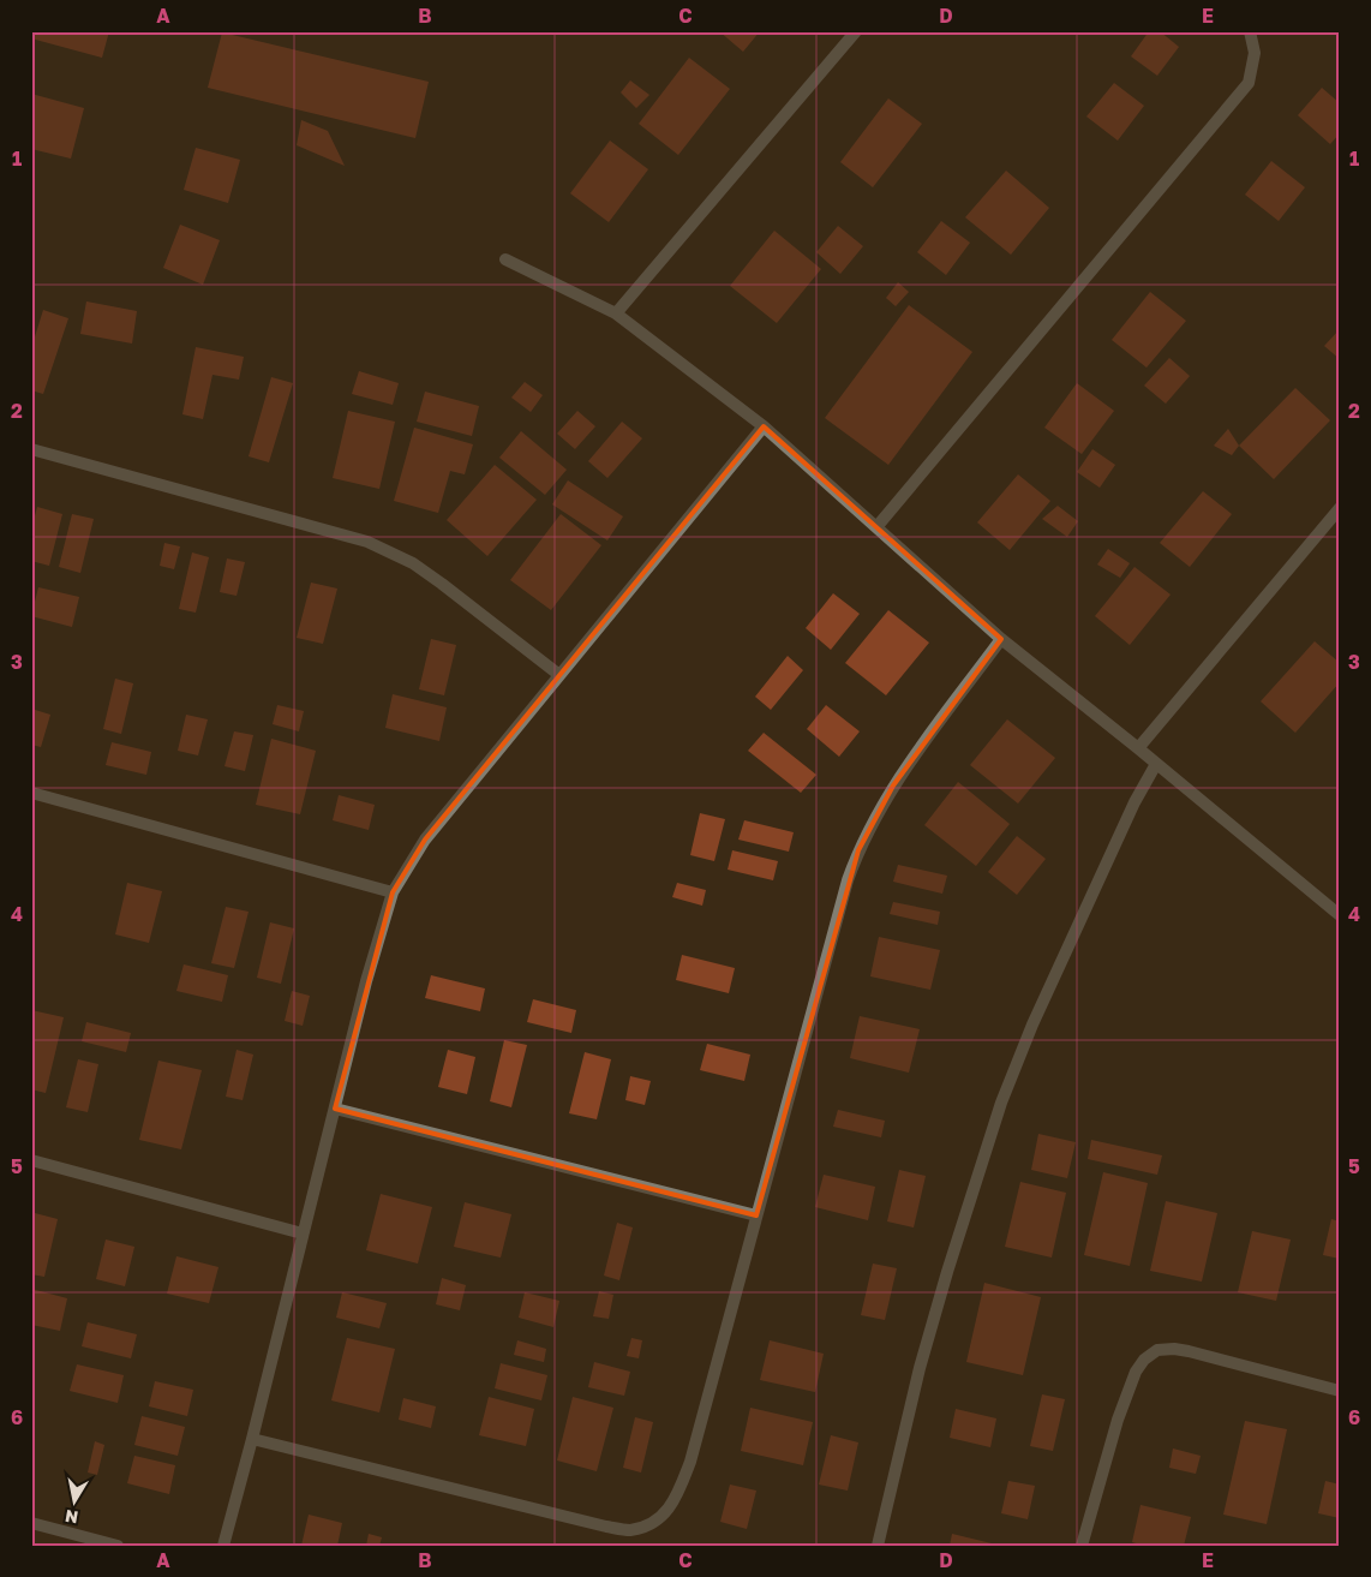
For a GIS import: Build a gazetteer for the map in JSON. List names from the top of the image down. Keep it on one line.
{"north":"bottom","grid":{"columns":["A","B","C","D","E"],"rows":["1","2","3","4","5","6"]}}
